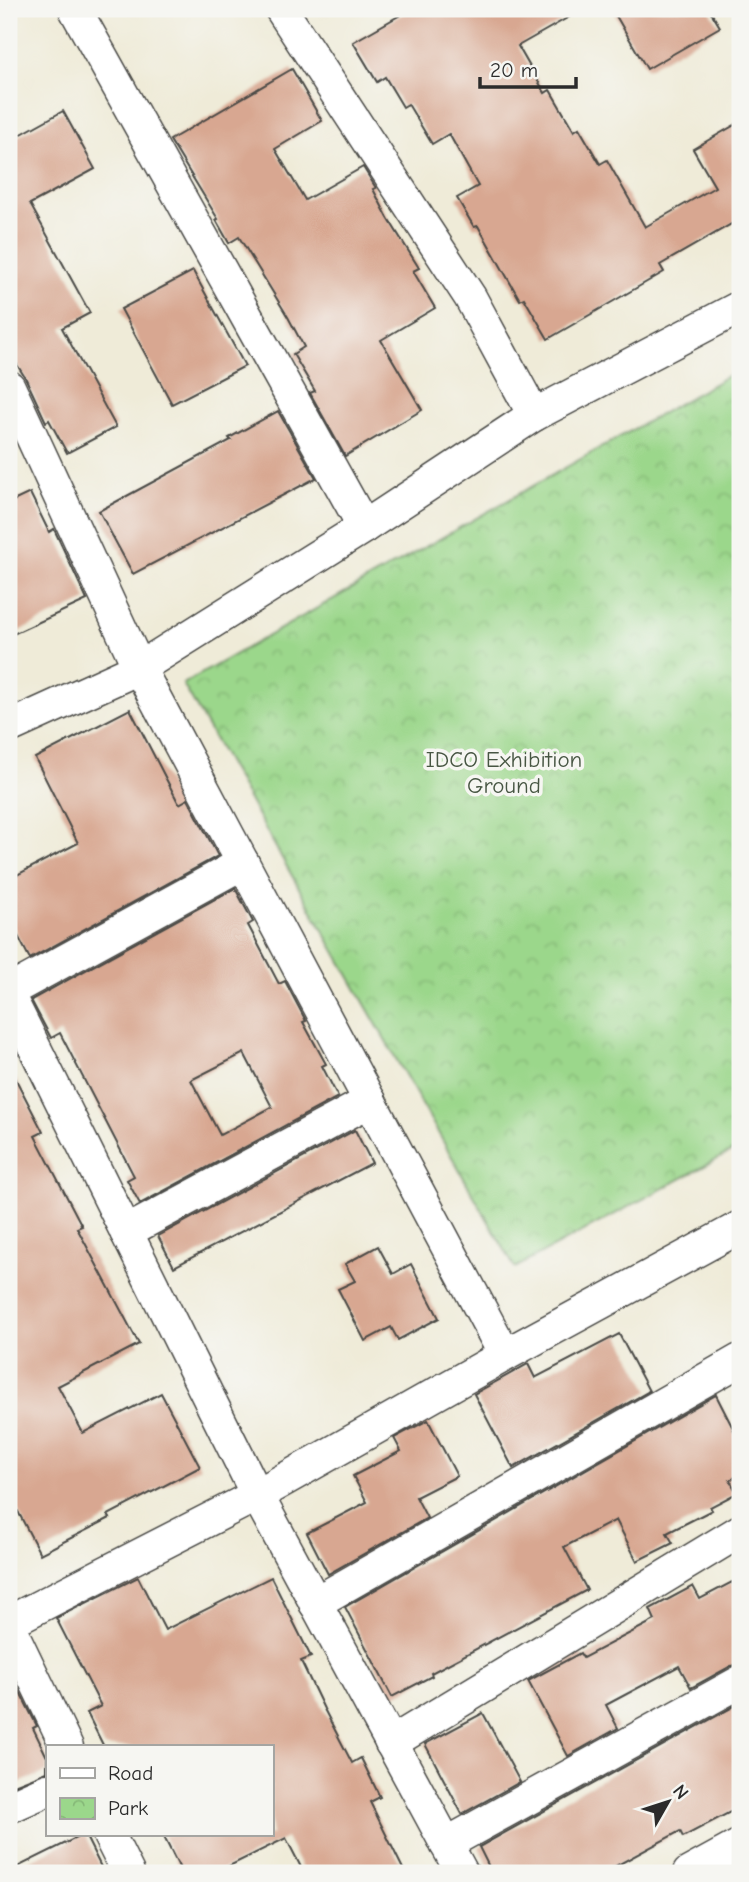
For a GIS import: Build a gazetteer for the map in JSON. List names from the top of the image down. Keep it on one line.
{"parks":["IDCO Exhibition Ground"],"legend":["Road","Park"],"scale_bar":"20 m","north":"top right"}
